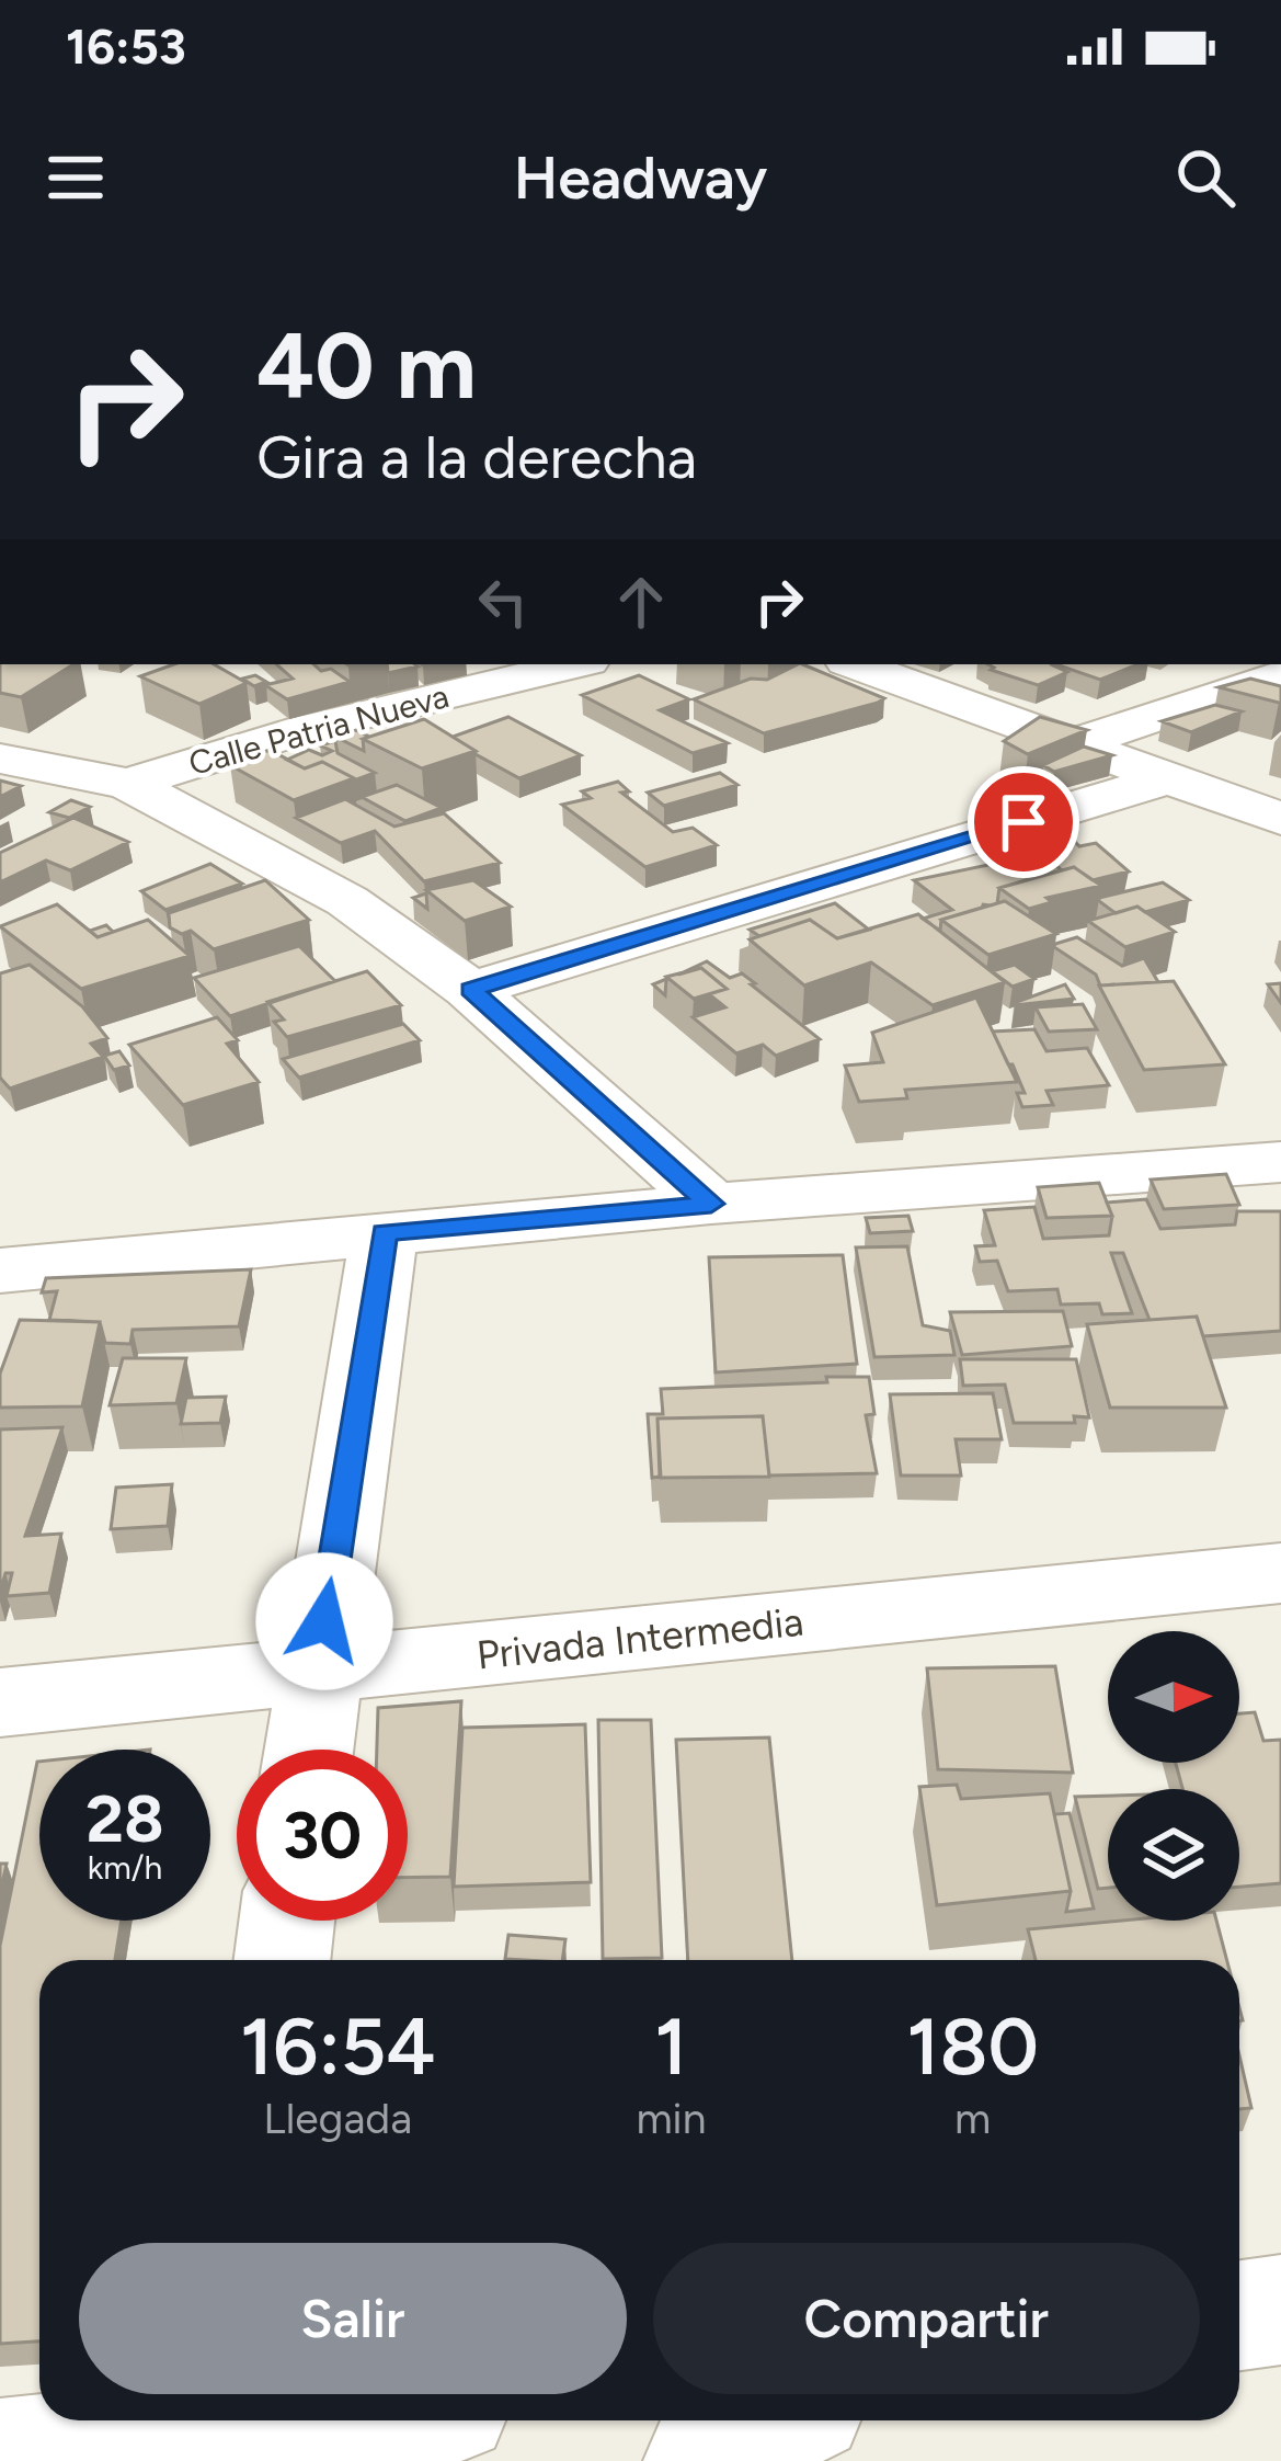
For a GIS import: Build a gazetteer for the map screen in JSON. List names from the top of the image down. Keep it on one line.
{"streets":{"street":["Calle Patria Nueva","Privada Intermedia"]},"north":"right","page":{"status":"16:53","header":"Headway","turn":["40 m","Gira a la derecha"],"speed":"28 km/h","limit":"30","eta":["16:54","Llegada","1","min","180","m"],"buttons":["Salir","Compartir"]}}
